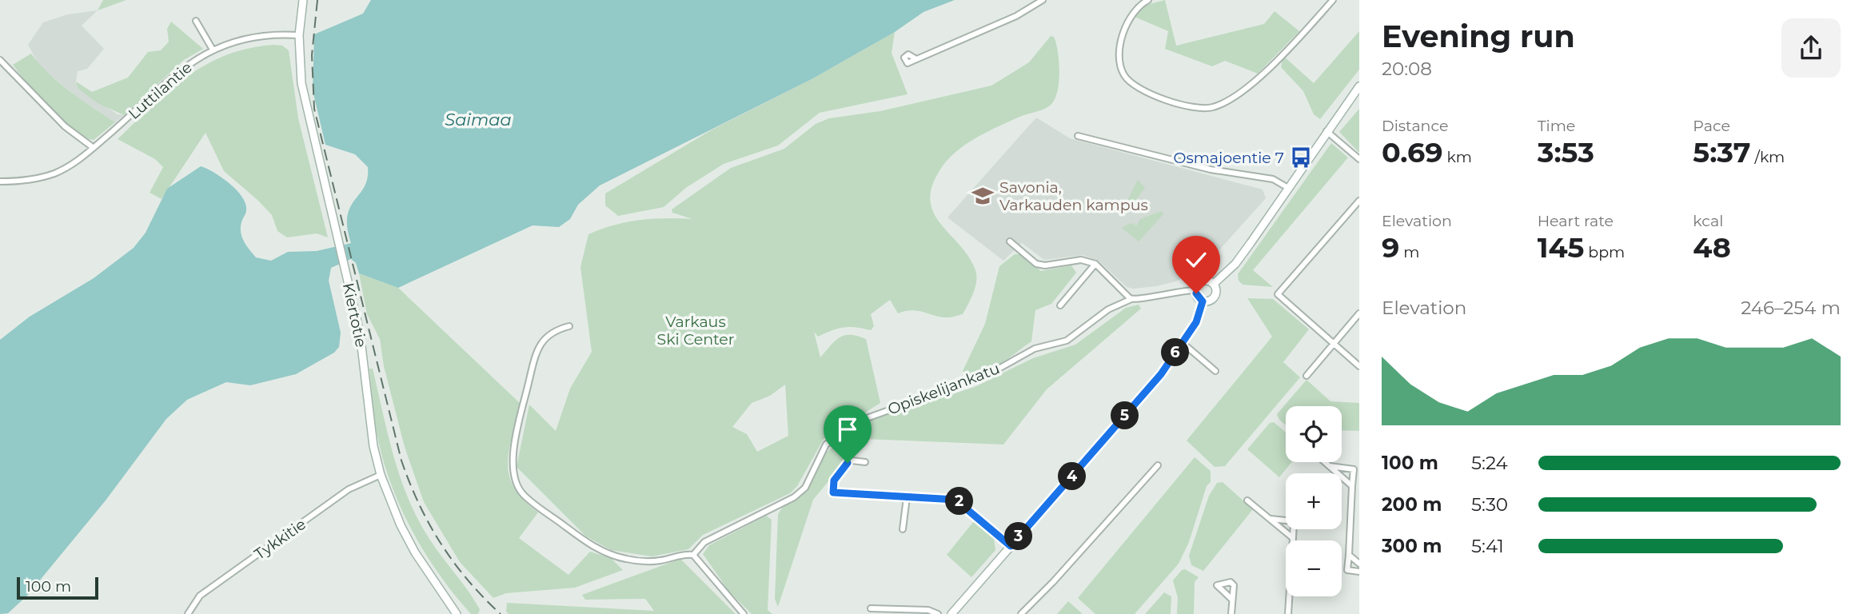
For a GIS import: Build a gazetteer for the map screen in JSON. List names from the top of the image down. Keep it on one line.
{"streets":{"street":["Luttilantie","Kiertotie","Opiskelijankatu","Tykkitie"]},"crossings":[["Luttilantie","Kiertotie"],["Kiertotie","Tykkitie"]],"water":["Saimaa"],"parks":["Varkaus Ski Center"],"places":{"bus stop":["Osmajoentie 7"],"school or university":["Savonia, Varkauden kampus"]},"scale_bar":"100 m","page":{"heading":["Evening run","20:08"],"stats":[["Distance","0.69 km"],["Time","3:53"],["Pace","5:37 /km"],["Elevation","9 m"],["Heart rate","145 bpm"],["kcal","48"]],"chart":["Elevation","246–254 m"],"pins":["6","5","4","2","3"],"map_buttons":["+","−"],"list":[{"name":"100 m","note":"5:24"},{"name":"200 m","note":"5:30"},{"name":"300 m","note":"5:41"}],"scale":"100 m"}}
